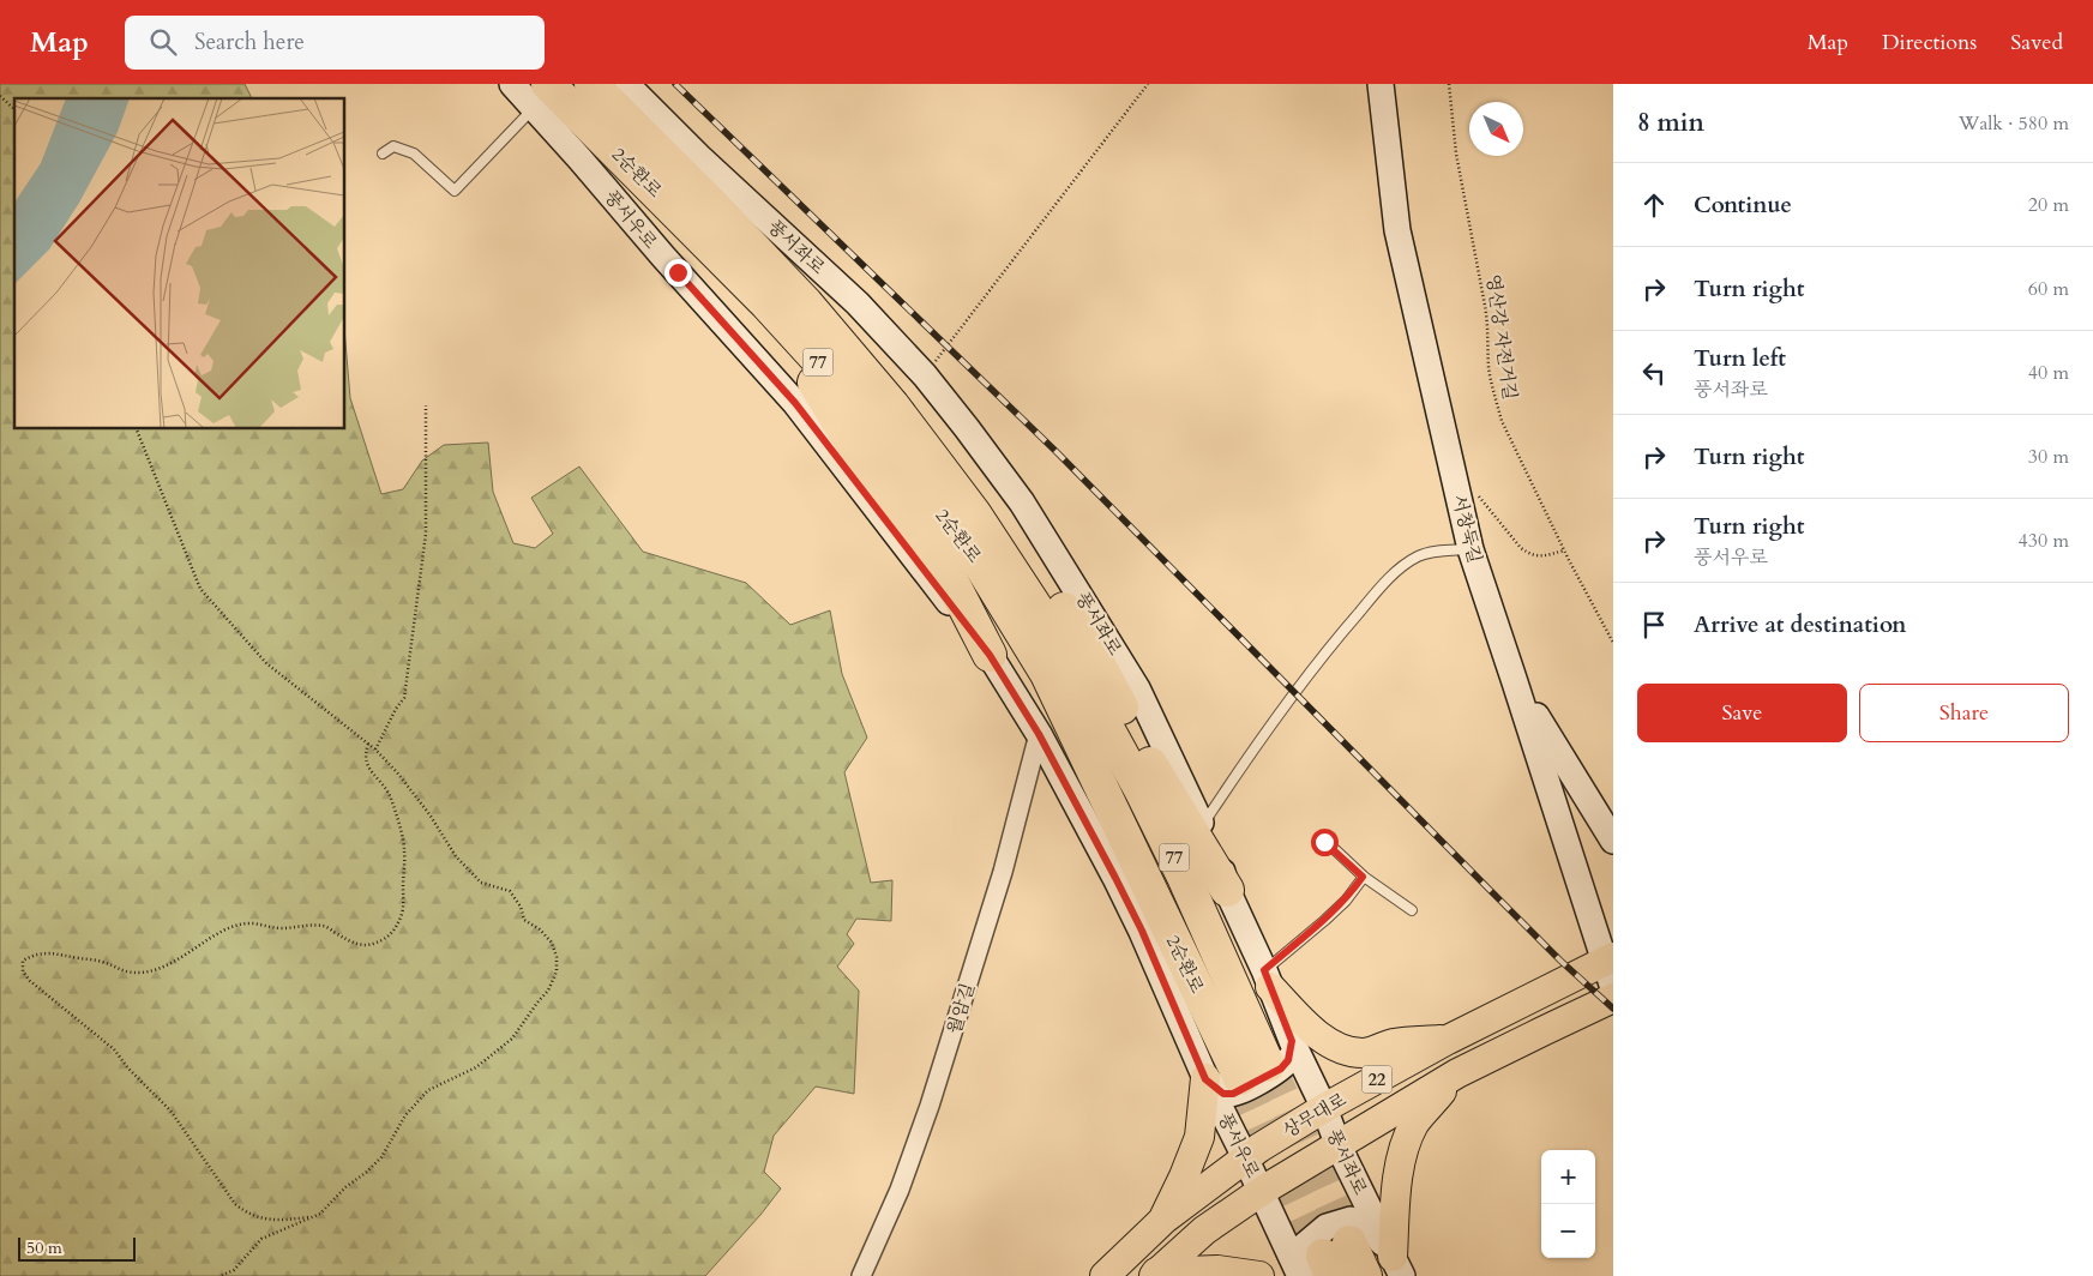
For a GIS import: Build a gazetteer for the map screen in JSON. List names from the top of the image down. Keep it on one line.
{"streets":{"highway":["2순환로","77"],"main road":["22","상무대로"],"street":["풍서우로","풍서좌로","서창둑길","월암길"],"path":["영산강 자전거길"]},"crossings":[["2순환로","풍서우로"],["풍서우로","월암길"],["풍서우로","상무대로"],["풍서좌로","상무대로"],["서창둑길","상무대로"]],"scale_bar":"50 m","north":"bottom right","page":{"header":"Map","search":"Search here","nav":["Map","Directions","Saved"],"heading":["8 min","Walk · 580 m"],"list":[["Continue","20 m"],["Turn right","60 m"],["Turn left","풍서좌로","40 m"],["Turn right","30 m"],["Turn right","풍서우로","430 m"],"Arrive at destination"],"buttons":["Save","Share"],"map_buttons":["+","−"],"scale":"50 m"}}
